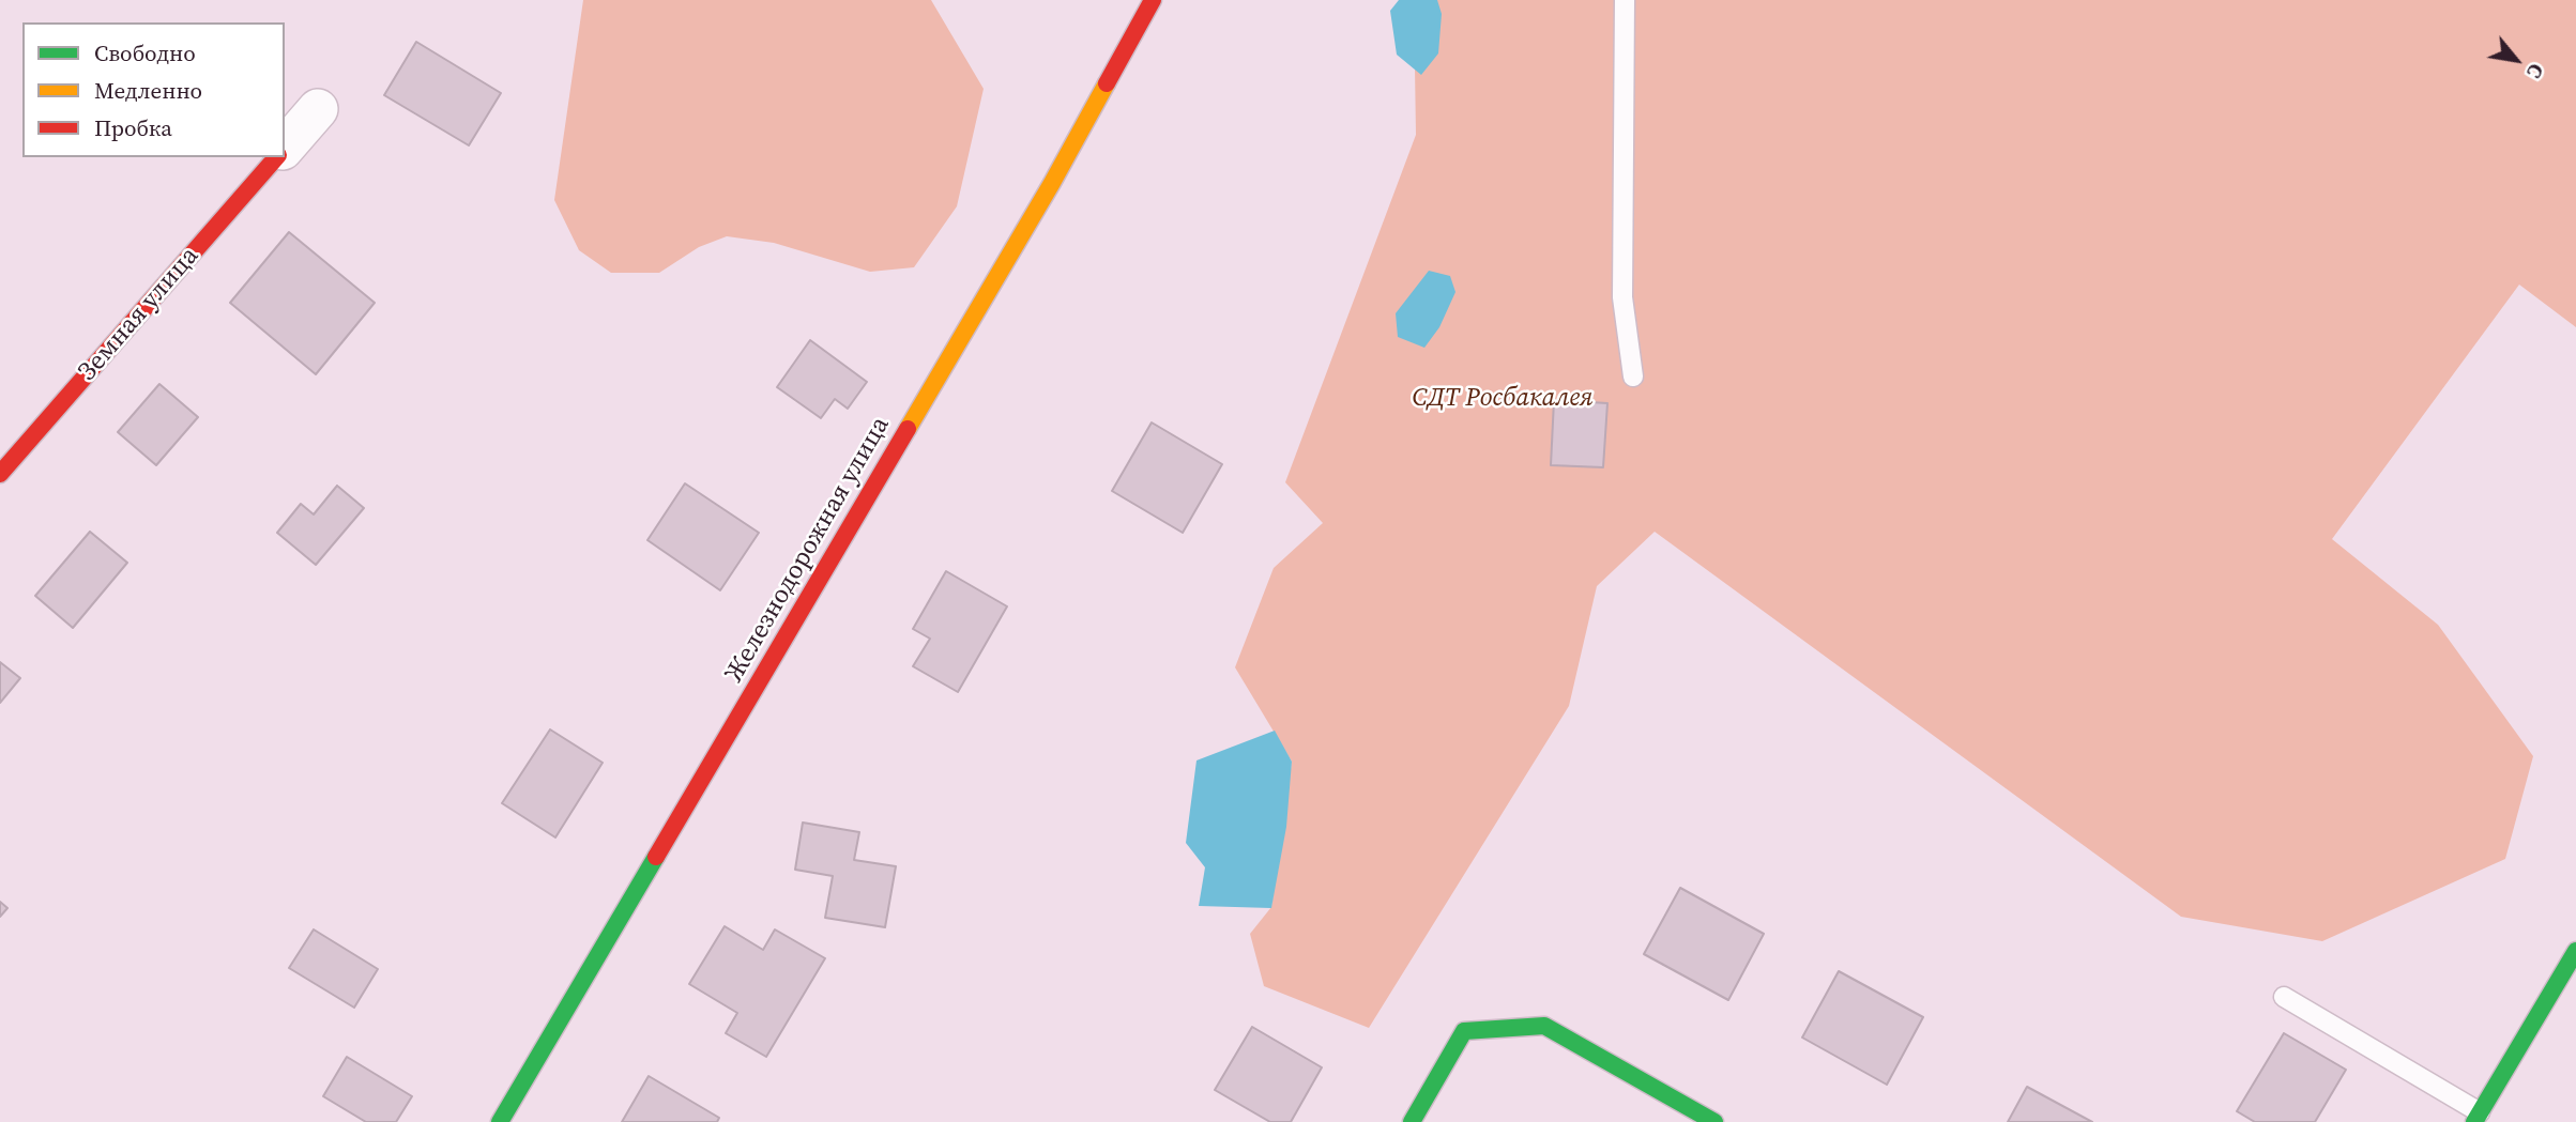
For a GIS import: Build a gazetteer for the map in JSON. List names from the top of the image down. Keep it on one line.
{"streets":{"street":["Земная улица","Железнодорожная улица"]},"parks":["СДТ Росбакалея"],"legend":["Свободно","Медленно","Пробка"],"north":"bottom right"}
